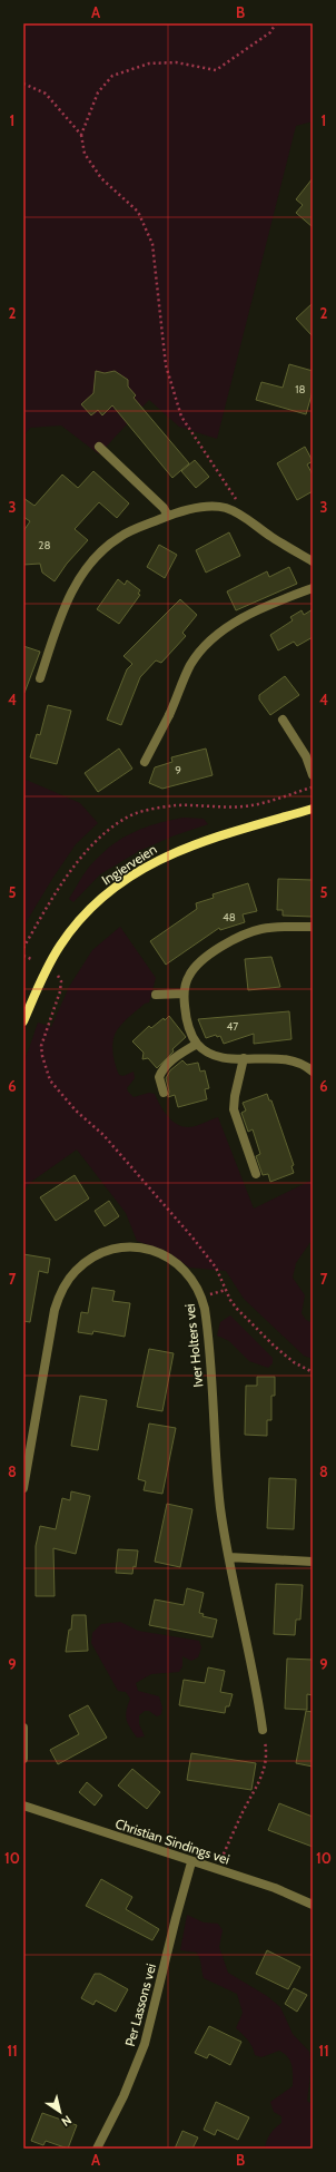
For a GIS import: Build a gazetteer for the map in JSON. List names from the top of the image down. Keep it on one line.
{"streets":{"main road":["Ingierveien"],"street":["Iver Holters vei","Christian Sindings vei","Per Lassons vei"]},"crossings":[["Christian Sindings vei","Per Lassons vei"]],"house_numbers":["18","28","9","48","47"],"north":"bottom right","grid":{"columns":["A","B"],"rows":["1","2","3","4","5","6","7","8","9","10","11"]}}
